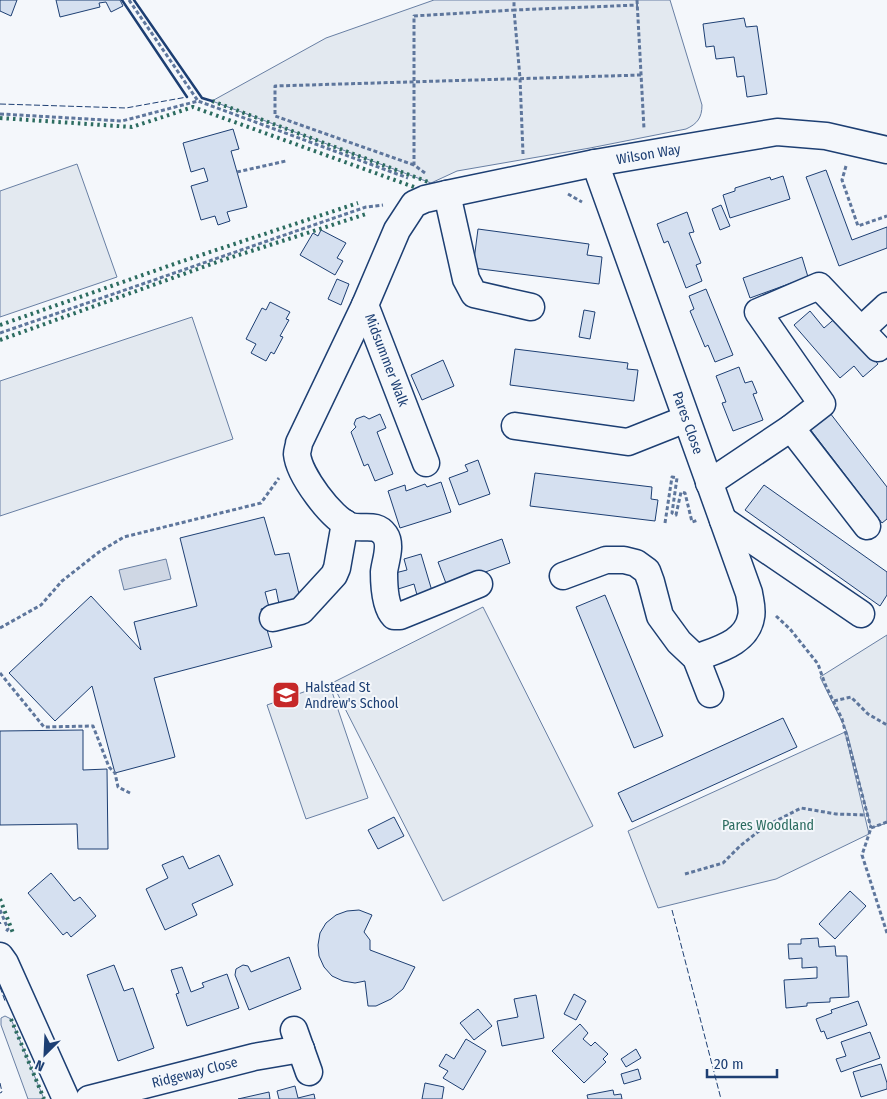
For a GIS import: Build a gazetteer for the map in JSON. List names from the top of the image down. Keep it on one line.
{"streets":{"street":["Wilson Way","Midsummer Walk","Pares Close","Ridgeway Close"]},"crossings":[["Wilson Way","Midsummer Walk"],["Wilson Way","Pares Close"]],"parks":["Pares Woodland"],"places":{"school or university":["Halstead St Andrew's School"]},"scale_bar":"20 m","north":"bottom left"}
